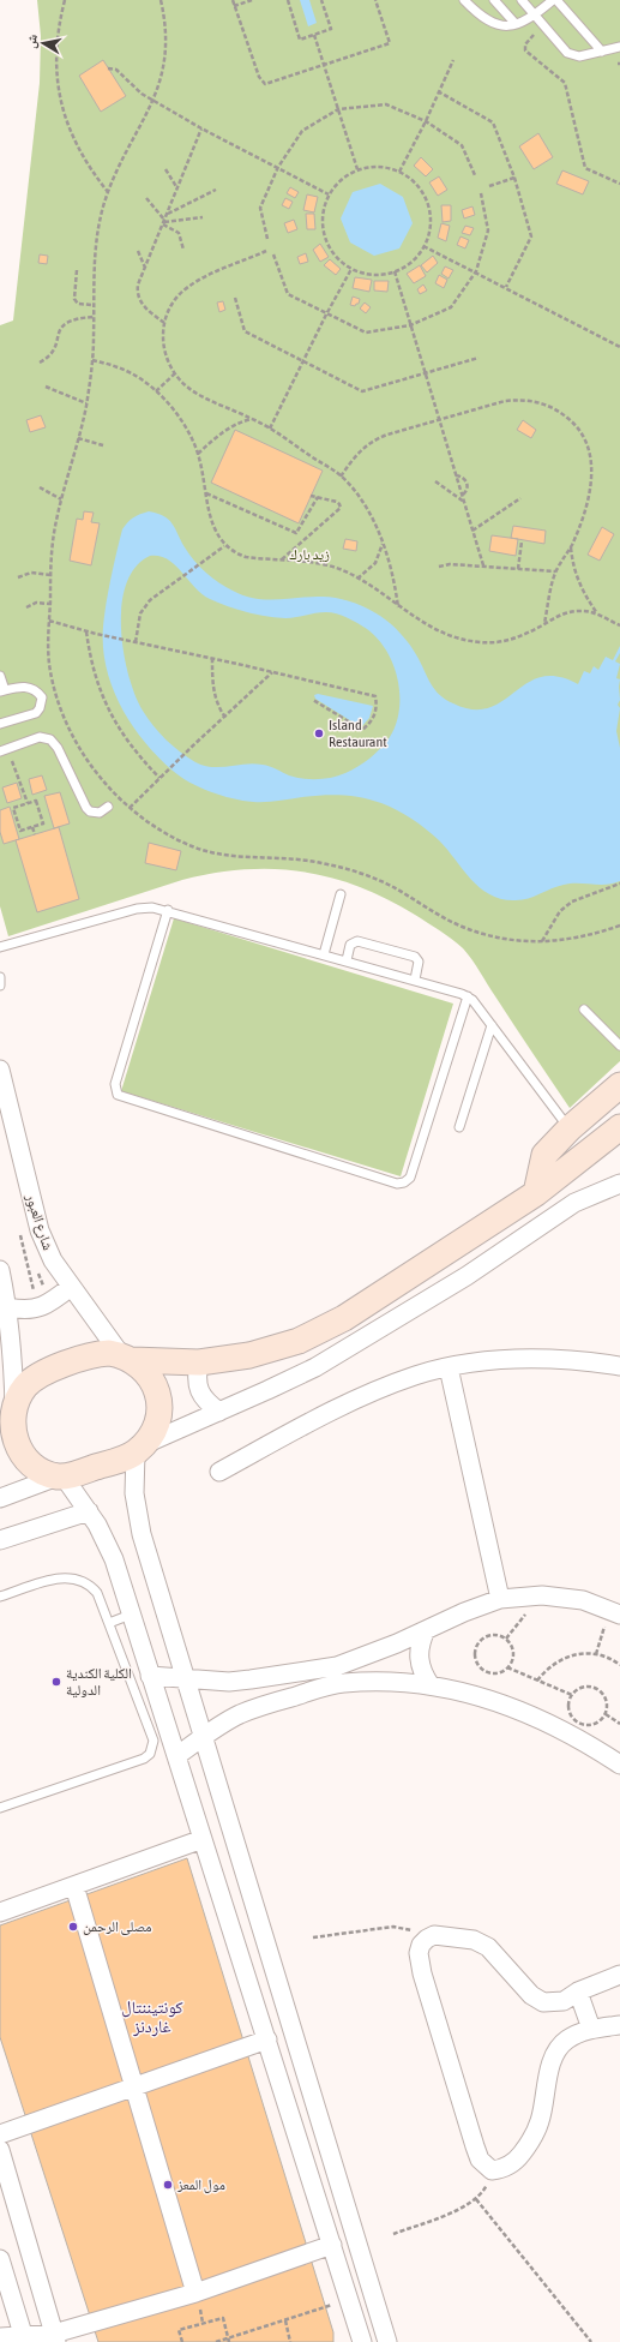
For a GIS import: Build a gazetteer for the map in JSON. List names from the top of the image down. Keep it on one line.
{"streets":{"street":["شارع العبور"]},"districts":["كونتيننتال غاردنز"],"parks":["زيد بارك"],"places":["Island Restaurant","الكلية الكندية الدولية","مصلى الرحمن","مول المعز"],"north":"left"}
